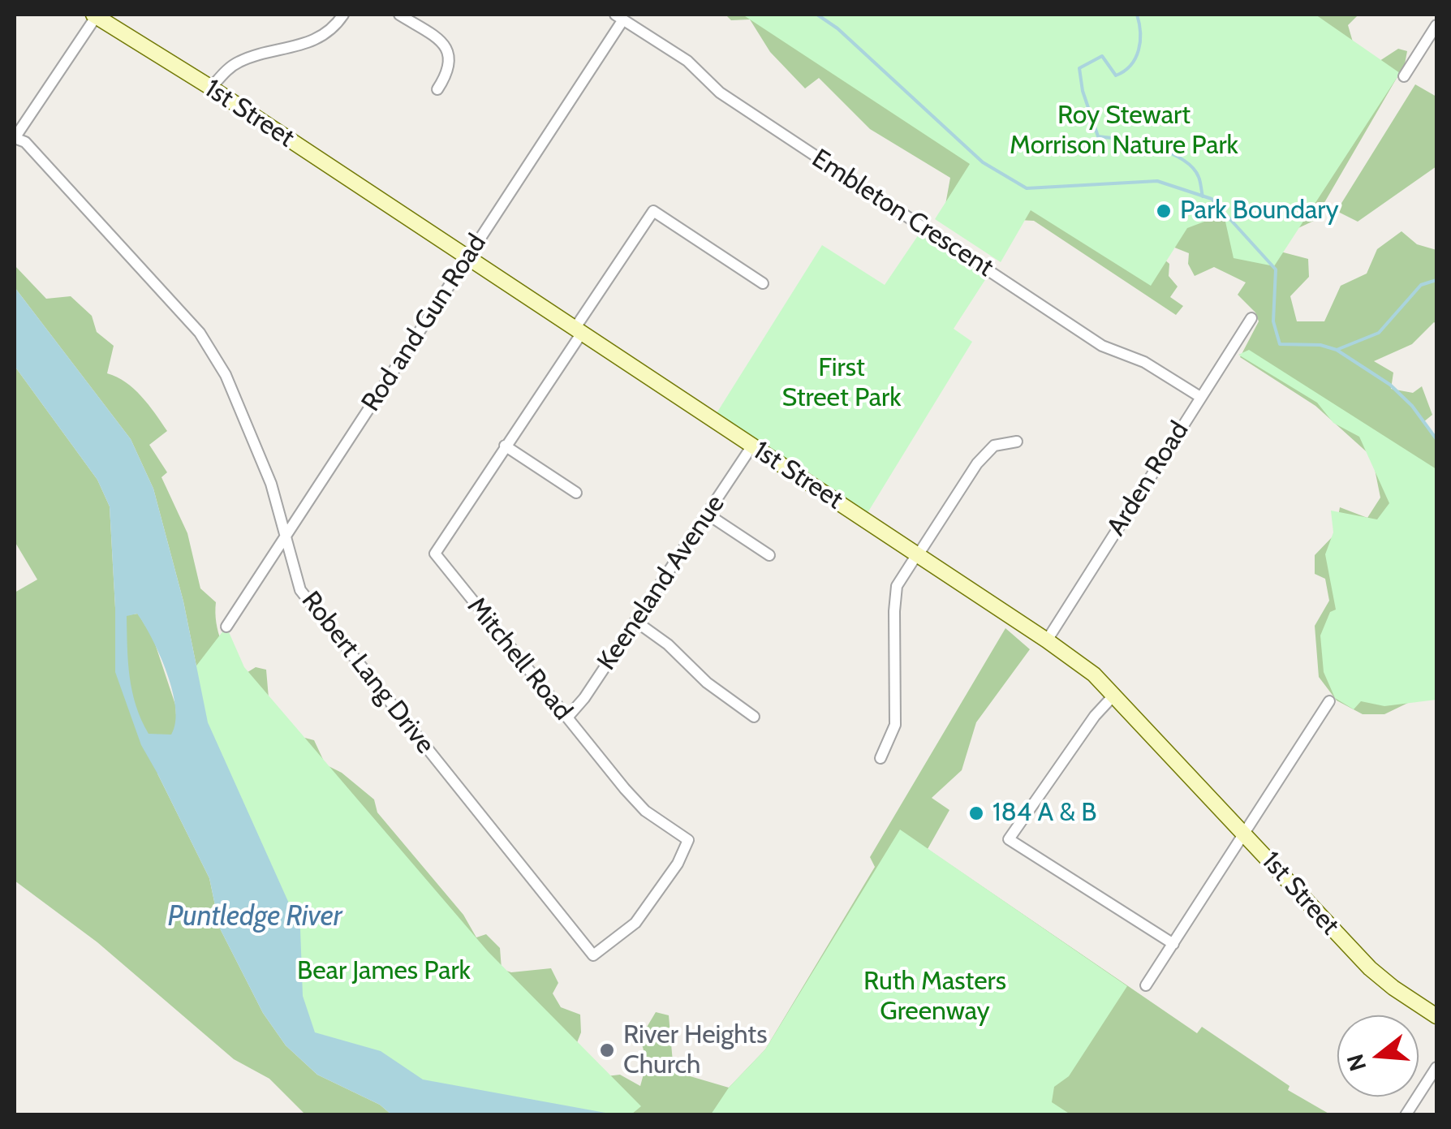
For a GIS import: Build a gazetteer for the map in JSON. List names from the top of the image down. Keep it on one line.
{"streets":{"street":["1st Street","Embleton Crescent","Rod and Gun Road","Arden Road","Keeneland Avenue","Mitchell Road","Robert Lang Drive"]},"crossings":[["1st Street","Rod and Gun Road"],["1st Street","Arden Road"],["1st Street","Keeneland Avenue"],["1st Street","Mitchell Road"],["Embleton Crescent","Rod and Gun Road"],["Embleton Crescent","Arden Road"],["Rod and Gun Road","Robert Lang Drive"],["Keeneland Avenue","Mitchell Road"],["Mitchell Road","Robert Lang Drive"]],"water":["Puntledge River"],"parks":["Roy Stewart Morrison Nature Park","First Street Park","Bear James Park","Ruth Masters Greenway"],"places":["Park Boundary","184 A & B","River Heights Church"],"north":"left"}
